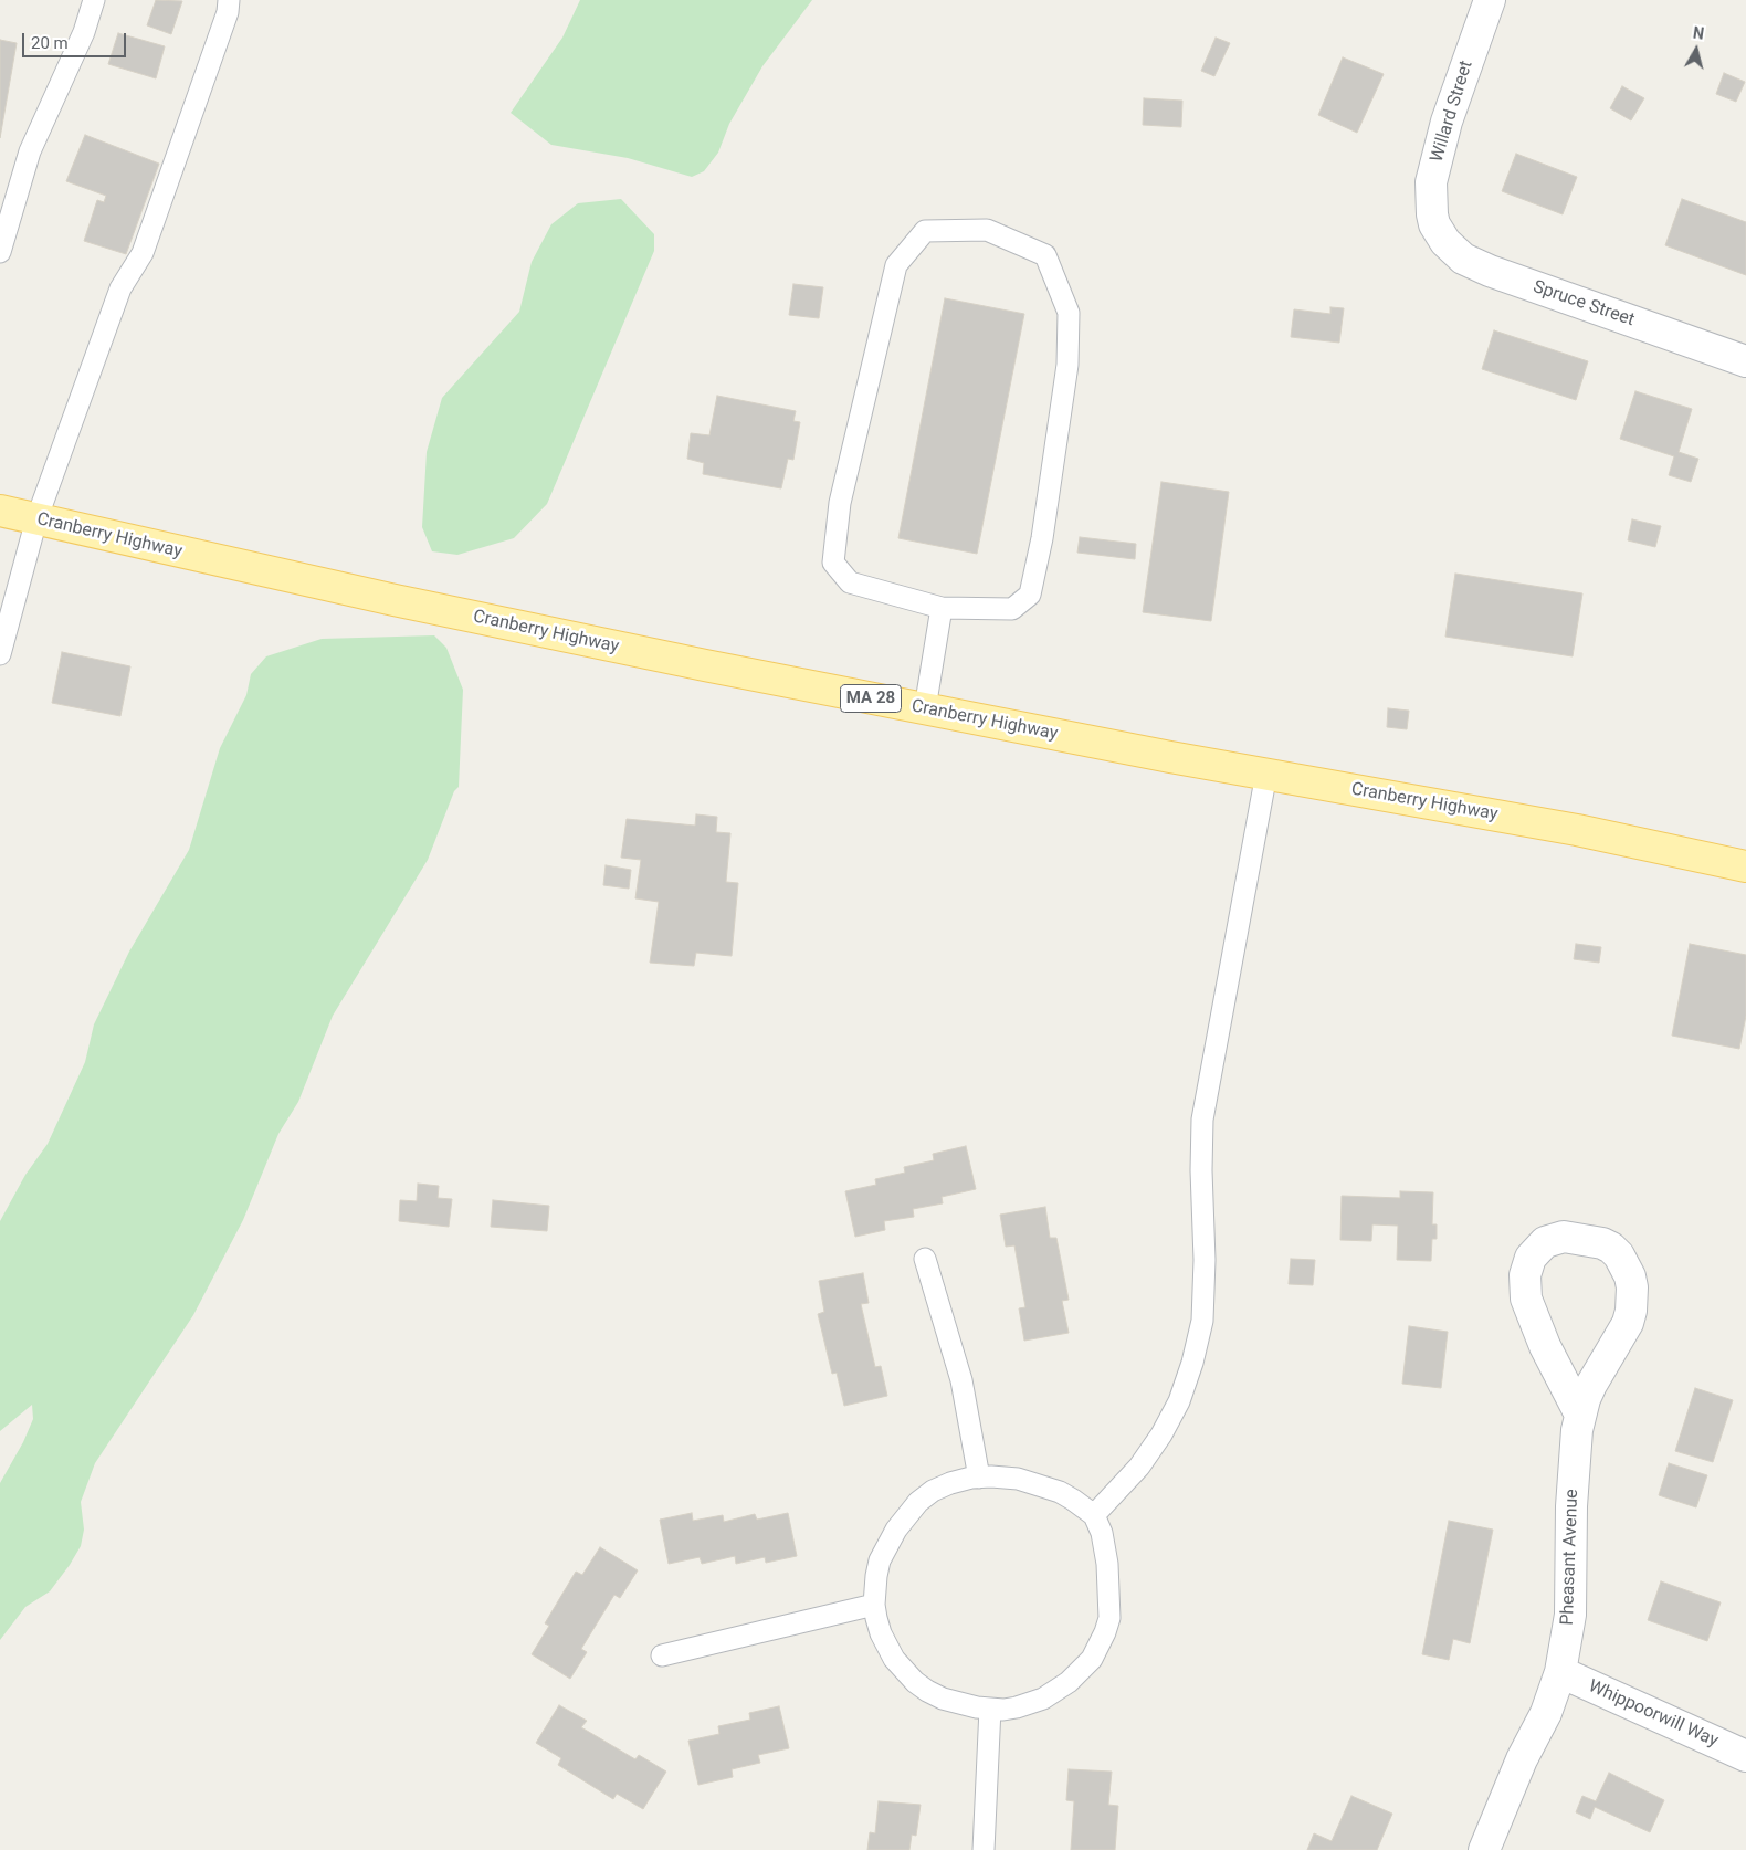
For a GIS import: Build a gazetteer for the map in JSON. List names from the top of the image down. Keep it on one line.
{"streets":{"main road":["Cranberry Highway","MA 28"],"street":["Willard Street","Spruce Street","Pheasant Avenue","Whippoorwill Way"]},"crossings":[["Willard Street","Spruce Street"],["Pheasant Avenue","Whippoorwill Way"]],"scale_bar":"20 m","north":"top"}
